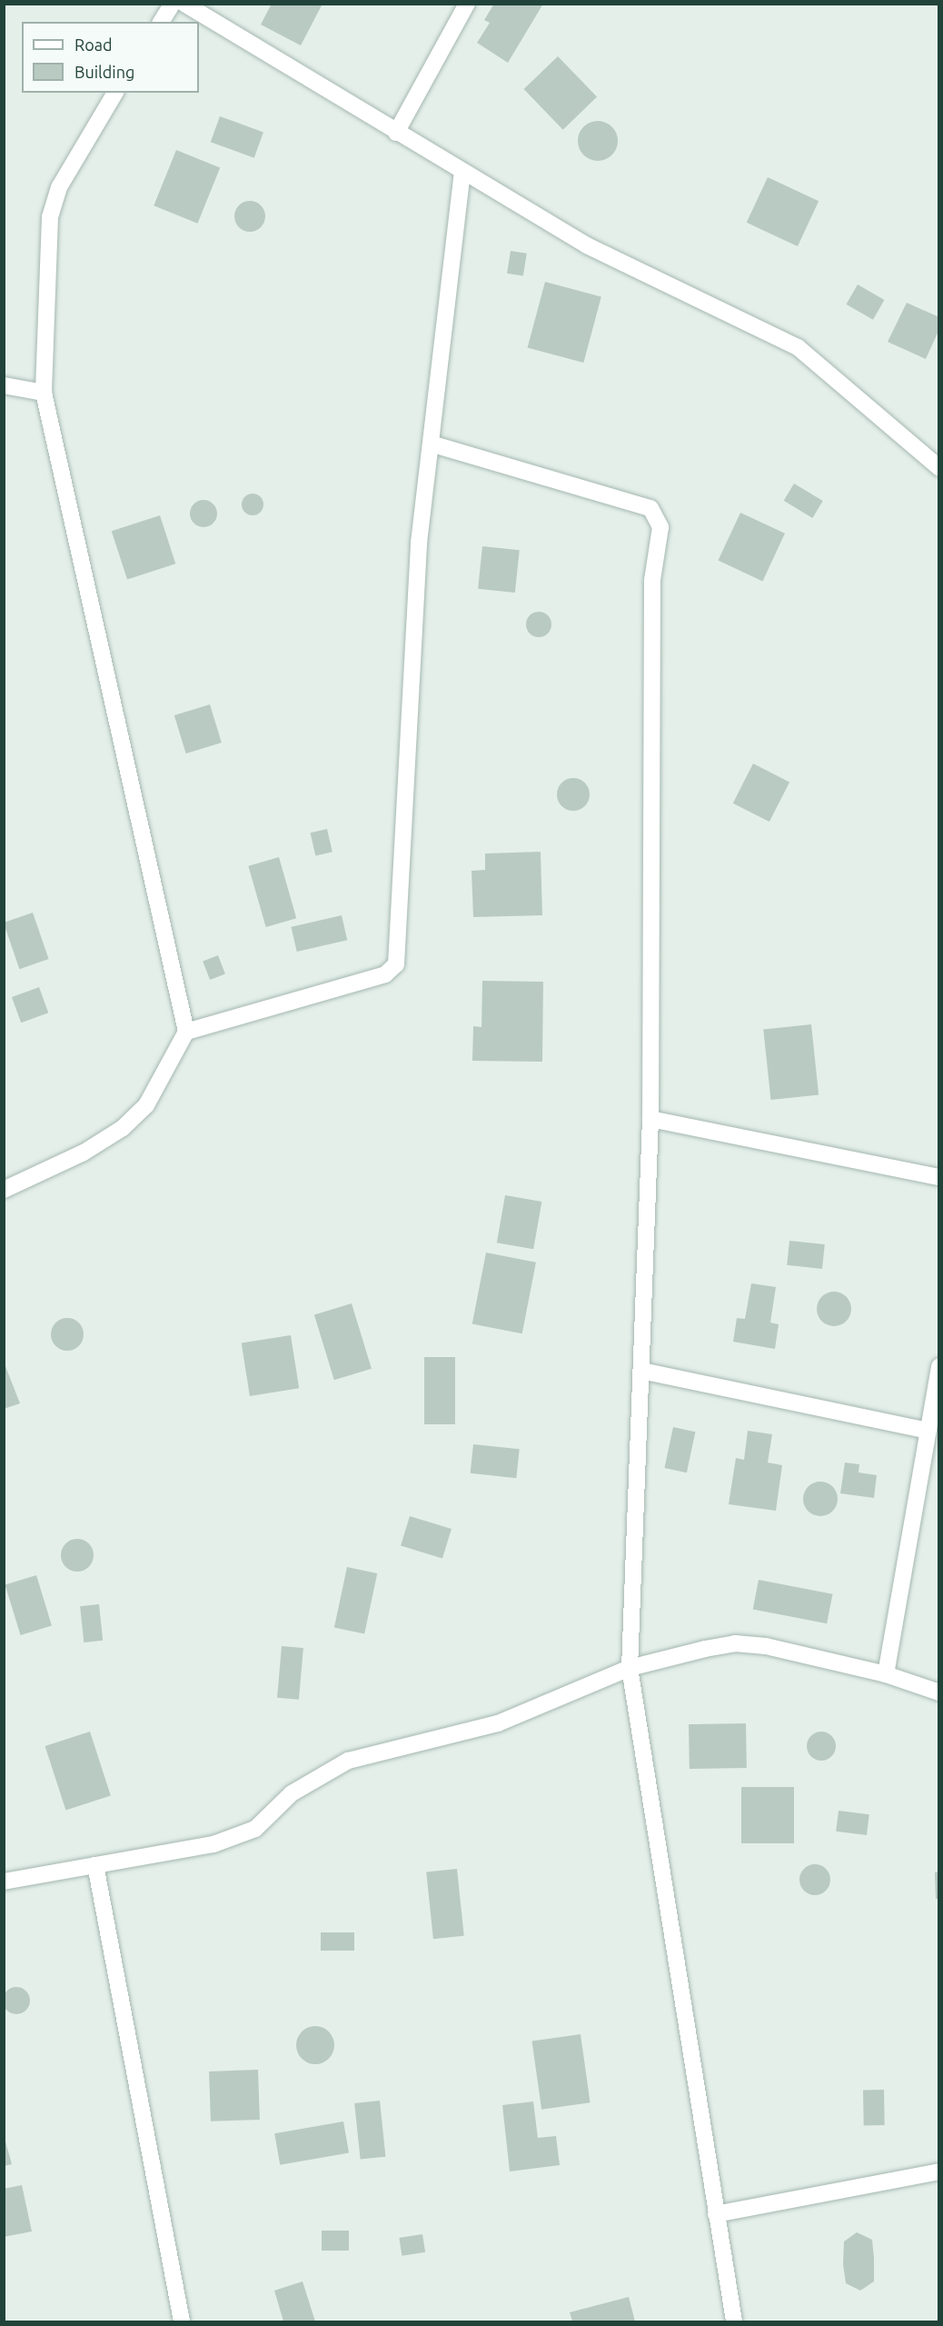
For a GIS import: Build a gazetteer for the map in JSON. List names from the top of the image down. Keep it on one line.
{"legend":["Road","Building"]}
